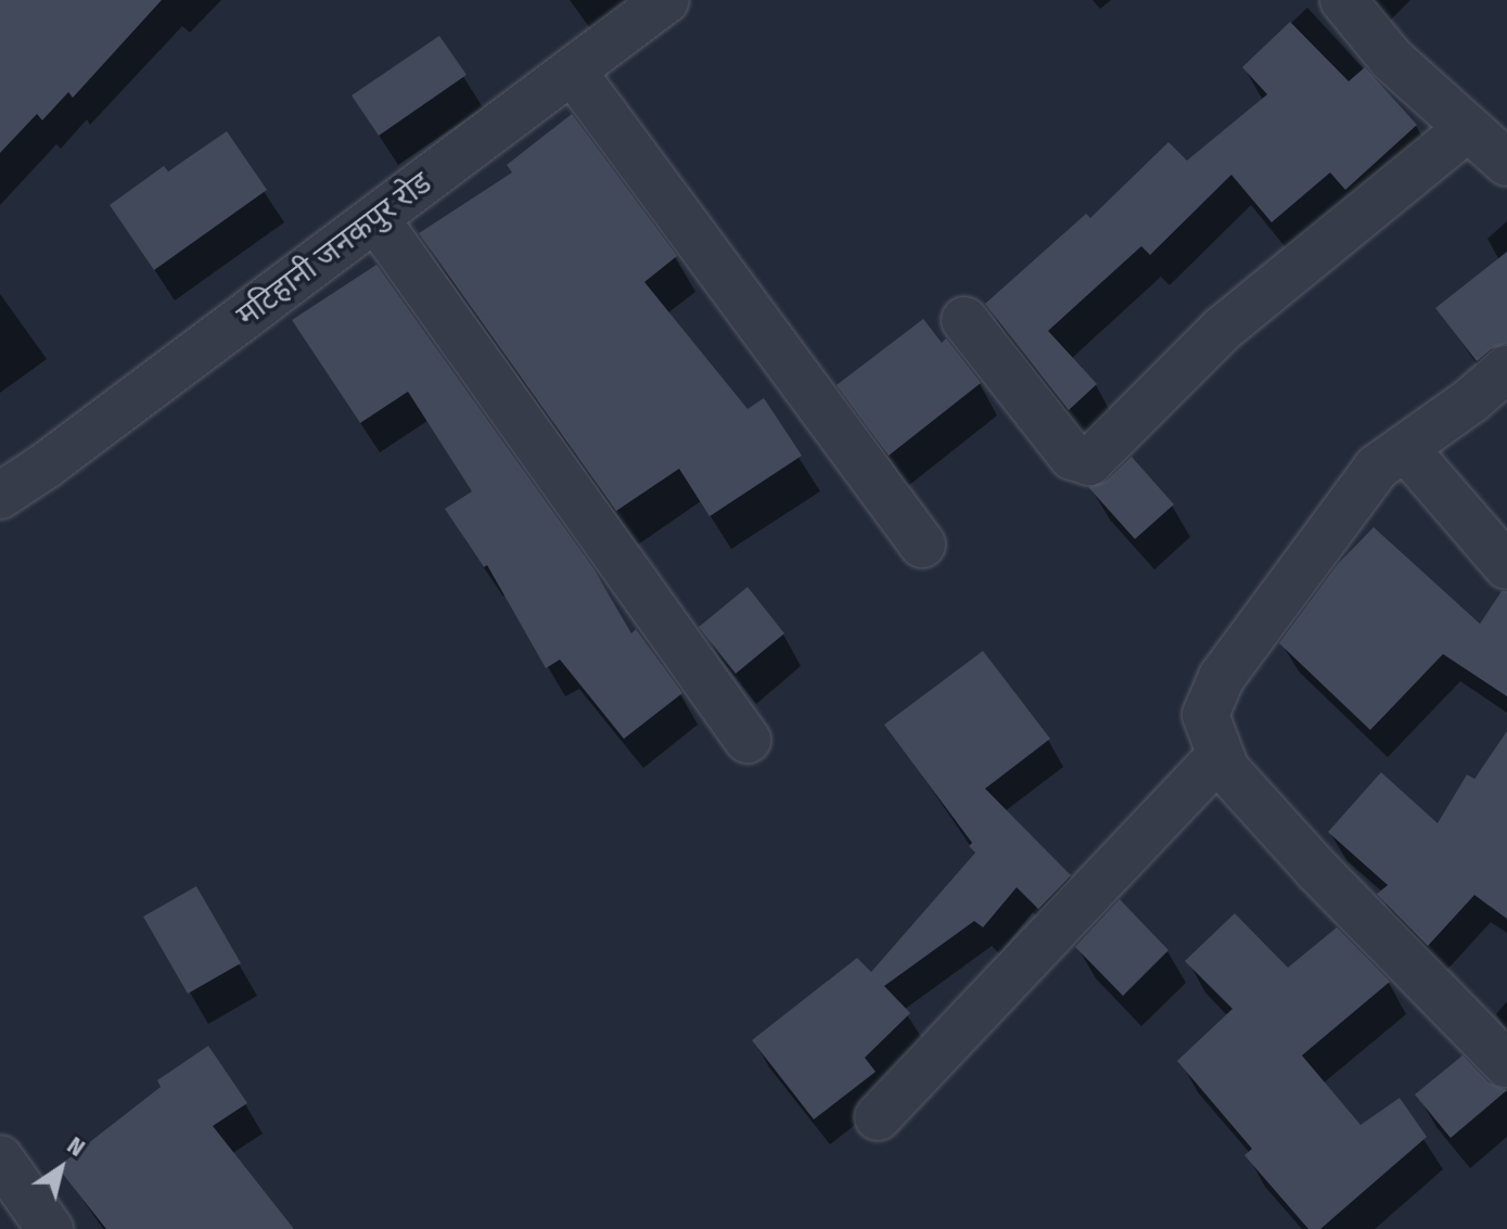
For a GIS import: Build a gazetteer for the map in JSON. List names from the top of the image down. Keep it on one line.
{"streets":{"street":["मटिहानी जनकपुर रोड"]},"north":"top right"}
